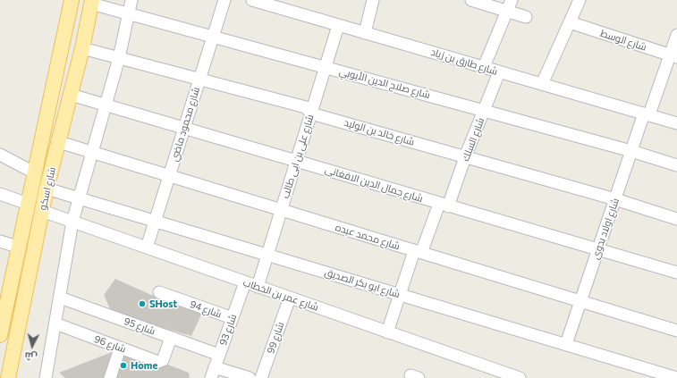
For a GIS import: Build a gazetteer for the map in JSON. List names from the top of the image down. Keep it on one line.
{"streets":{"main road":["شارع اسكو"],"street":["شارع الوسط","شارع طارق بن زياد","شارع صلاح الدين الأيوبي","شارع محمود ماضي","شارع خالد بن الوليد","شارع السلك","شارع على بن ابى طالب","شارع جمال الدين الافغانى","شارع اولاد بدوى","شارع محمد عبده","شارع ابو بكر الصديق","شارع عمر بن الخطاب","شارع 94","شارع 95","شارع 93","شارع 99","شارع 96"]},"crossings":[["شارع الوسط","شارع اولاد بدوى"],["شارع طارق بن زياد","شارع السلك"],["شارع طارق بن زياد","شارع على بن ابى طالب"],["شارع طارق بن زياد","شارع اولاد بدوى"],["شارع صلاح الدين الأيوبي","شارع محمود ماضي"],["شارع صلاح الدين الأيوبي","شارع السلك"],["شارع صلاح الدين الأيوبي","شارع على بن ابى طالب"],["شارع صلاح الدين الأيوبي","شارع اسكو"],["شارع صلاح الدين الأيوبي","شارع اولاد بدوى"],["شارع محمود ماضي","شارع خالد بن الوليد"],["شارع محمود ماضي","شارع جمال الدين الافغانى"],["شارع محمود ماضي","شارع محمد عبده"],["شارع محمود ماضي","شارع ابو بكر الصديق"],["شارع محمود ماضي","شارع عمر بن الخطاب"],["شارع خالد بن الوليد","شارع السلك"],["شارع خالد بن الوليد","شارع على بن ابى طالب"],["شارع خالد بن الوليد","شارع اسكو"],["شارع خالد بن الوليد","شارع اولاد بدوى"],["شارع السلك","شارع جمال الدين الافغانى"],["شارع السلك","شارع محمد عبده"],["شارع السلك","شارع ابو بكر الصديق"],["شارع السلك","شارع عمر بن الخطاب"],["شارع على بن ابى طالب","شارع جمال الدين الافغانى"],["شارع على بن ابى طالب","شارع محمد عبده"],["شارع على بن ابى طالب","شارع ابو بكر الصديق"],["شارع على بن ابى طالب","شارع عمر بن الخطاب"],["شارع جمال الدين الافغانى","شارع اسكو"],["شارع جمال الدين الافغانى","شارع اولاد بدوى"],["شارع اسكو","شارع محمد عبده"],["شارع اسكو","شارع ابو بكر الصديق"],["شارع اسكو","شارع عمر بن الخطاب"],["شارع اولاد بدوى","شارع محمد عبده"],["شارع اولاد بدوى","شارع ابو بكر الصديق"],["شارع عمر بن الخطاب","شارع 93"],["شارع عمر بن الخطاب","شارع 99"],["شارع 94","شارع 93"],["شارع 95","شارع 93"],["شارع 95","شارع 96"]],"places":["SHost","Home"],"north":"bottom"}
